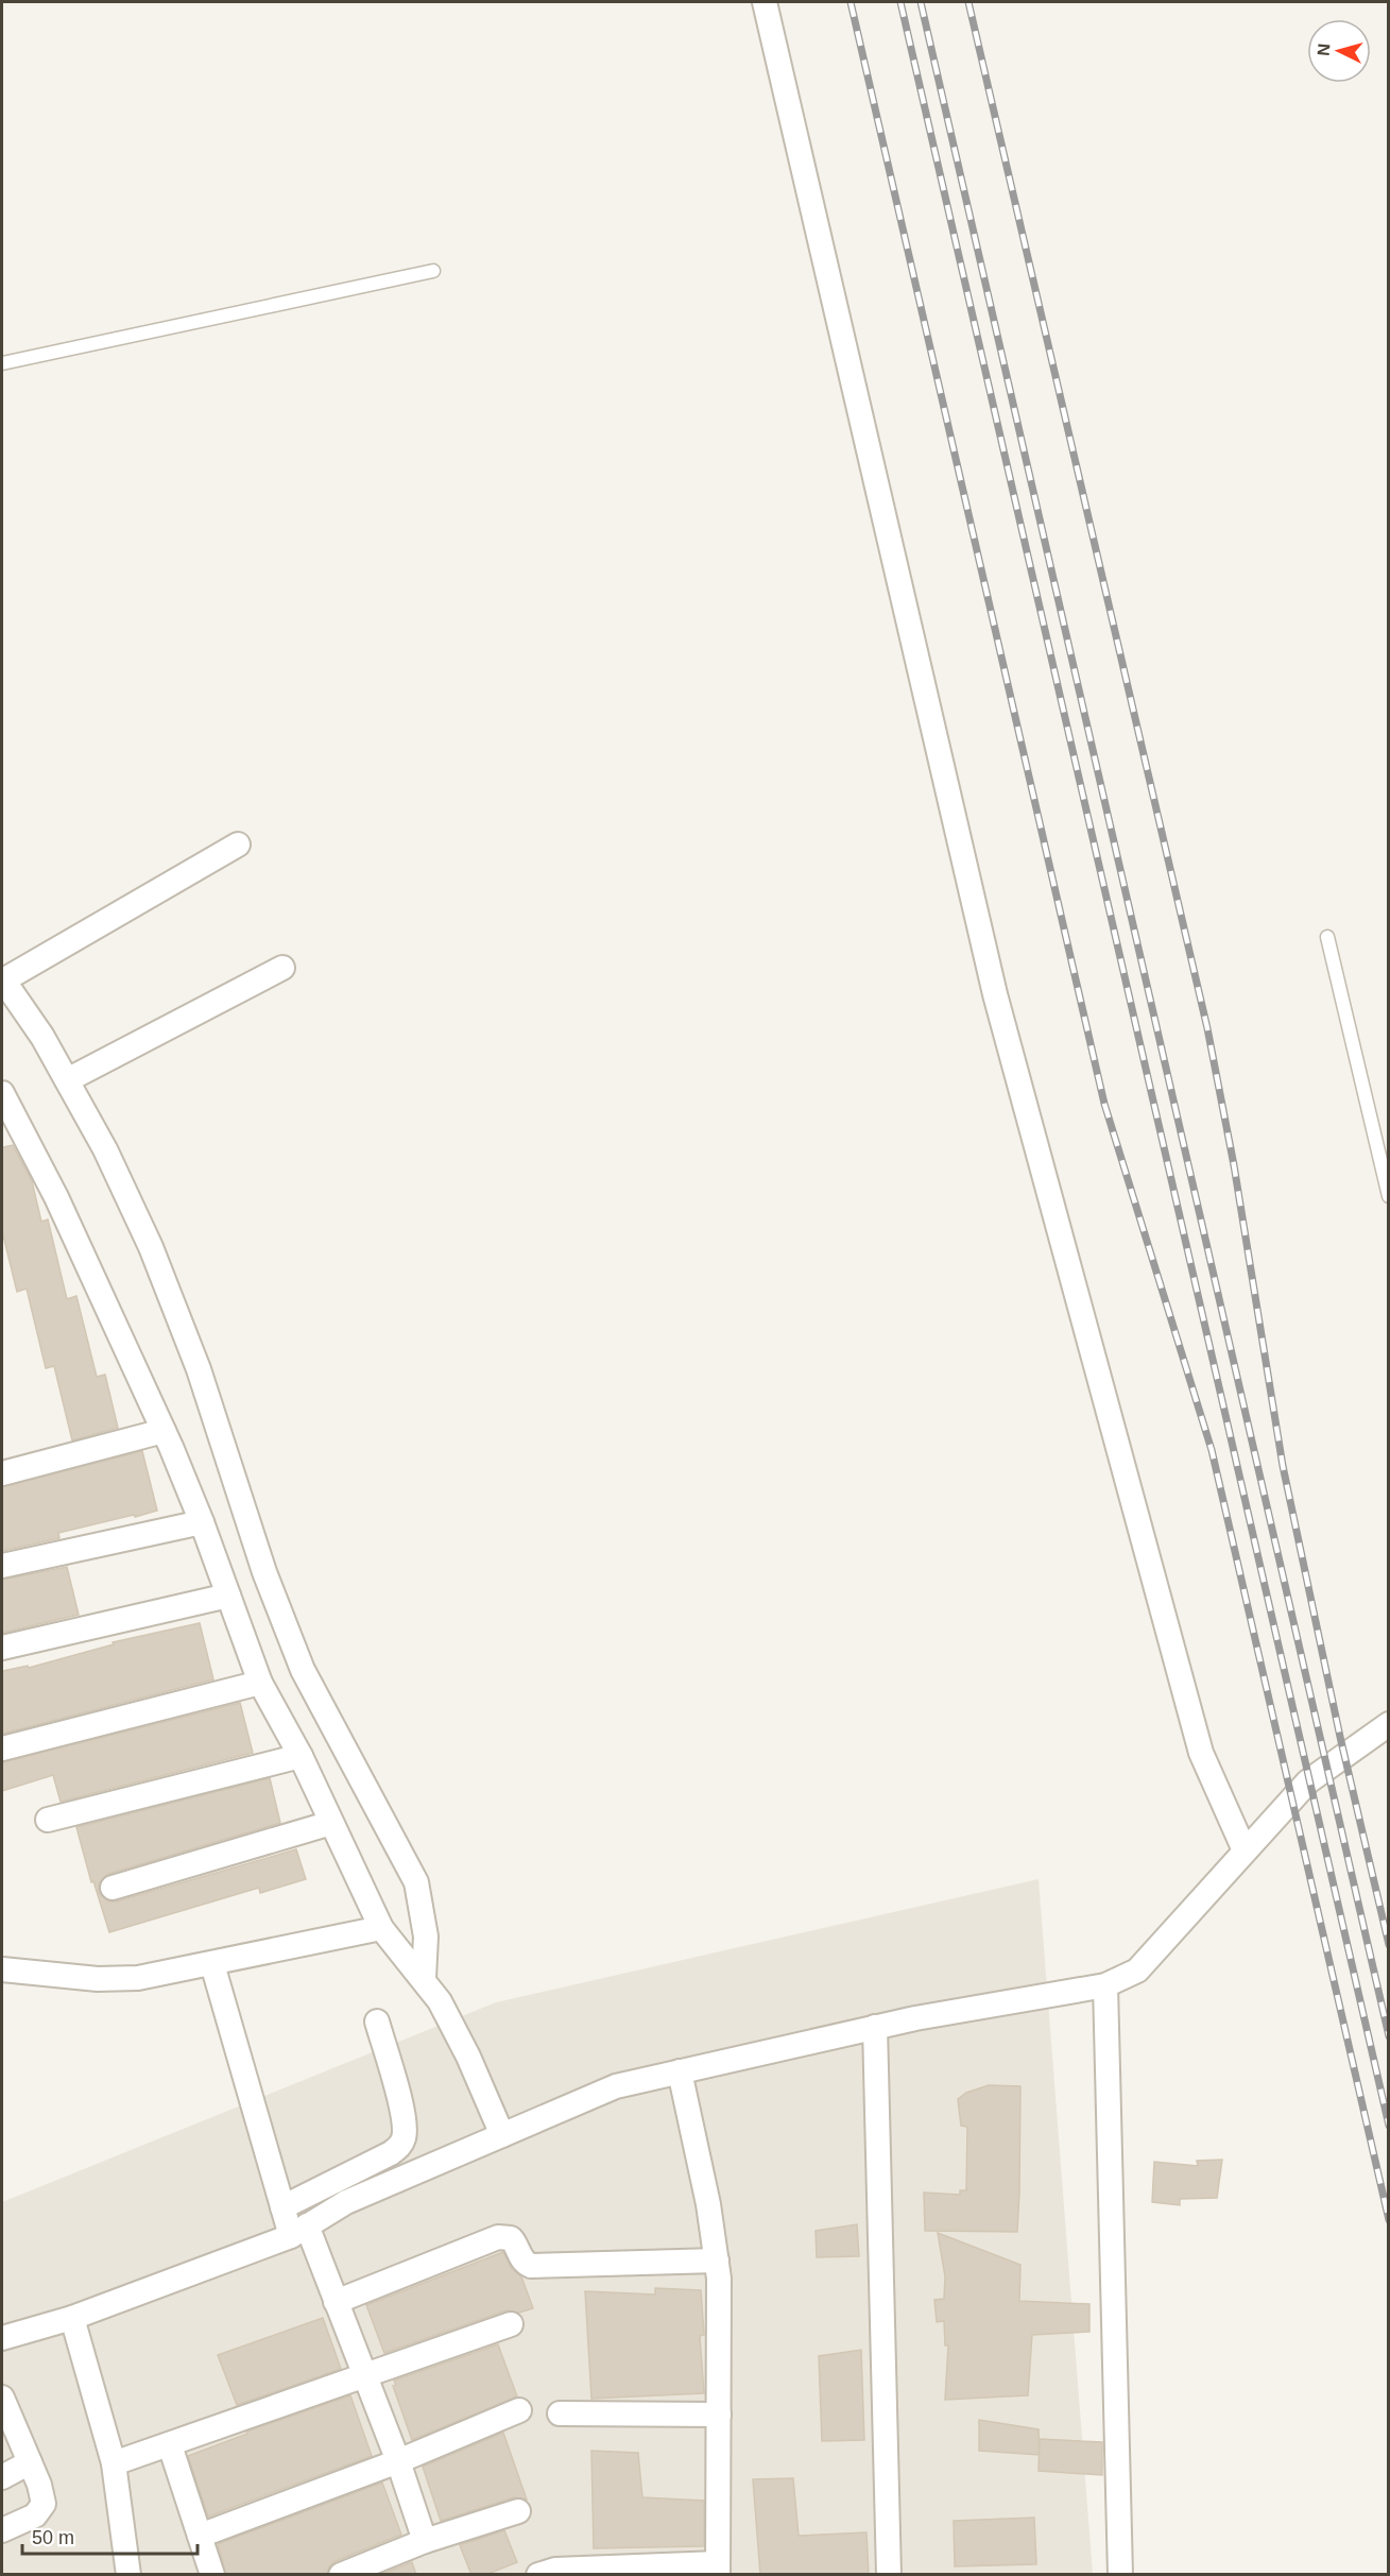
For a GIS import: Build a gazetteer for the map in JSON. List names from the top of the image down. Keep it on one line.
{"scale_bar":"50 m","north":"left"}
